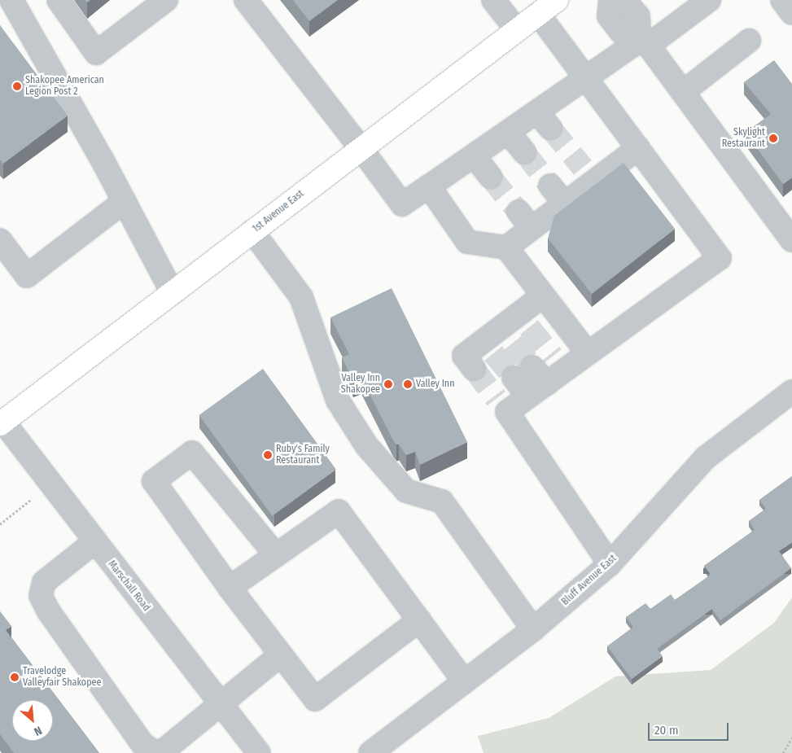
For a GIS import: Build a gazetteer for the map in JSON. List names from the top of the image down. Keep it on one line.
{"streets":{"main road":["1st Avenue East"],"street":["Bluff Avenue East","Marschall Road"]},"crossings":[["1st Avenue East","Marschall Road"]],"places":["Shakopee American Legion Post 2","Skylight Restaurant","Valley Inn Shakopee","Valley Inn","Ruby's Family Restaurant","Travelodge Valleyfair Shakopee"],"scale_bar":"20 m","north":"bottom right"}
